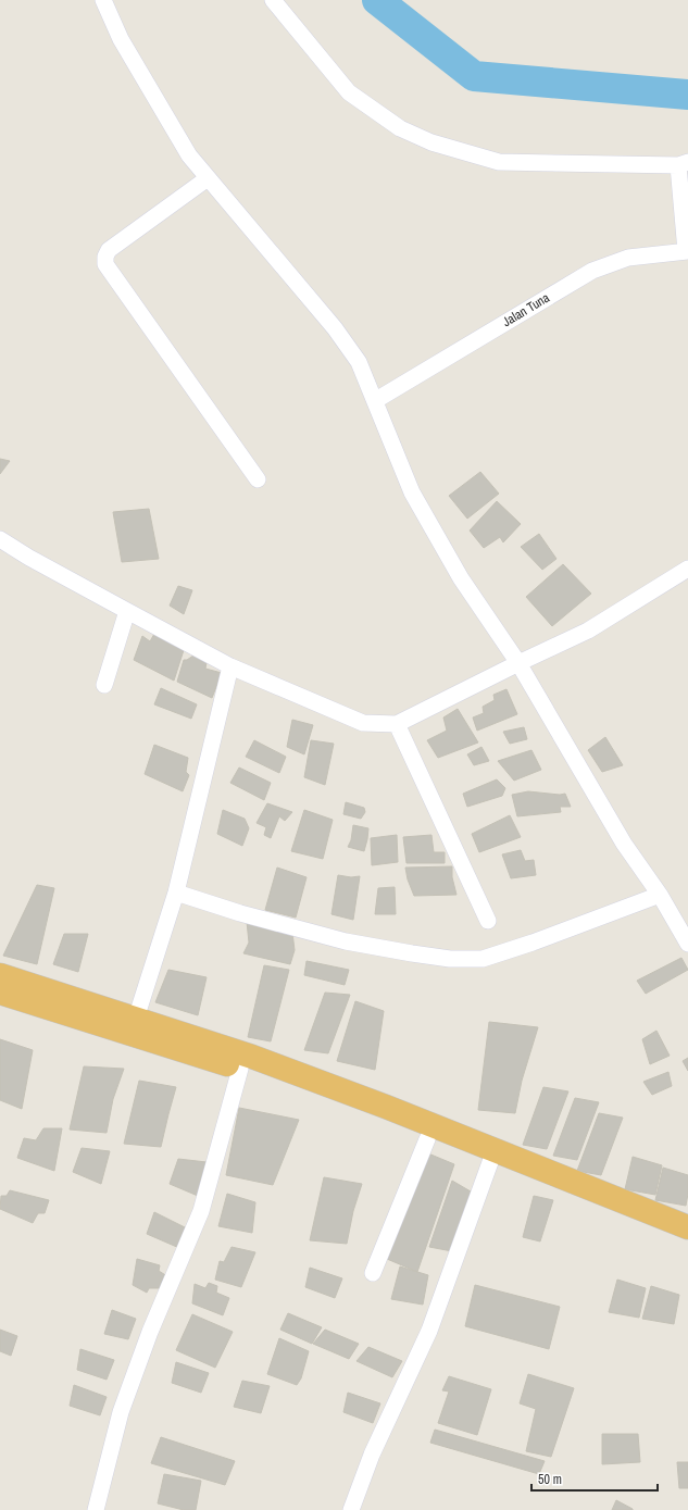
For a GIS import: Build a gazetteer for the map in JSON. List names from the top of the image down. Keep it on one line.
{"streets":{"street":["Jalan Tuna"]},"scale_bar":"50 m"}
